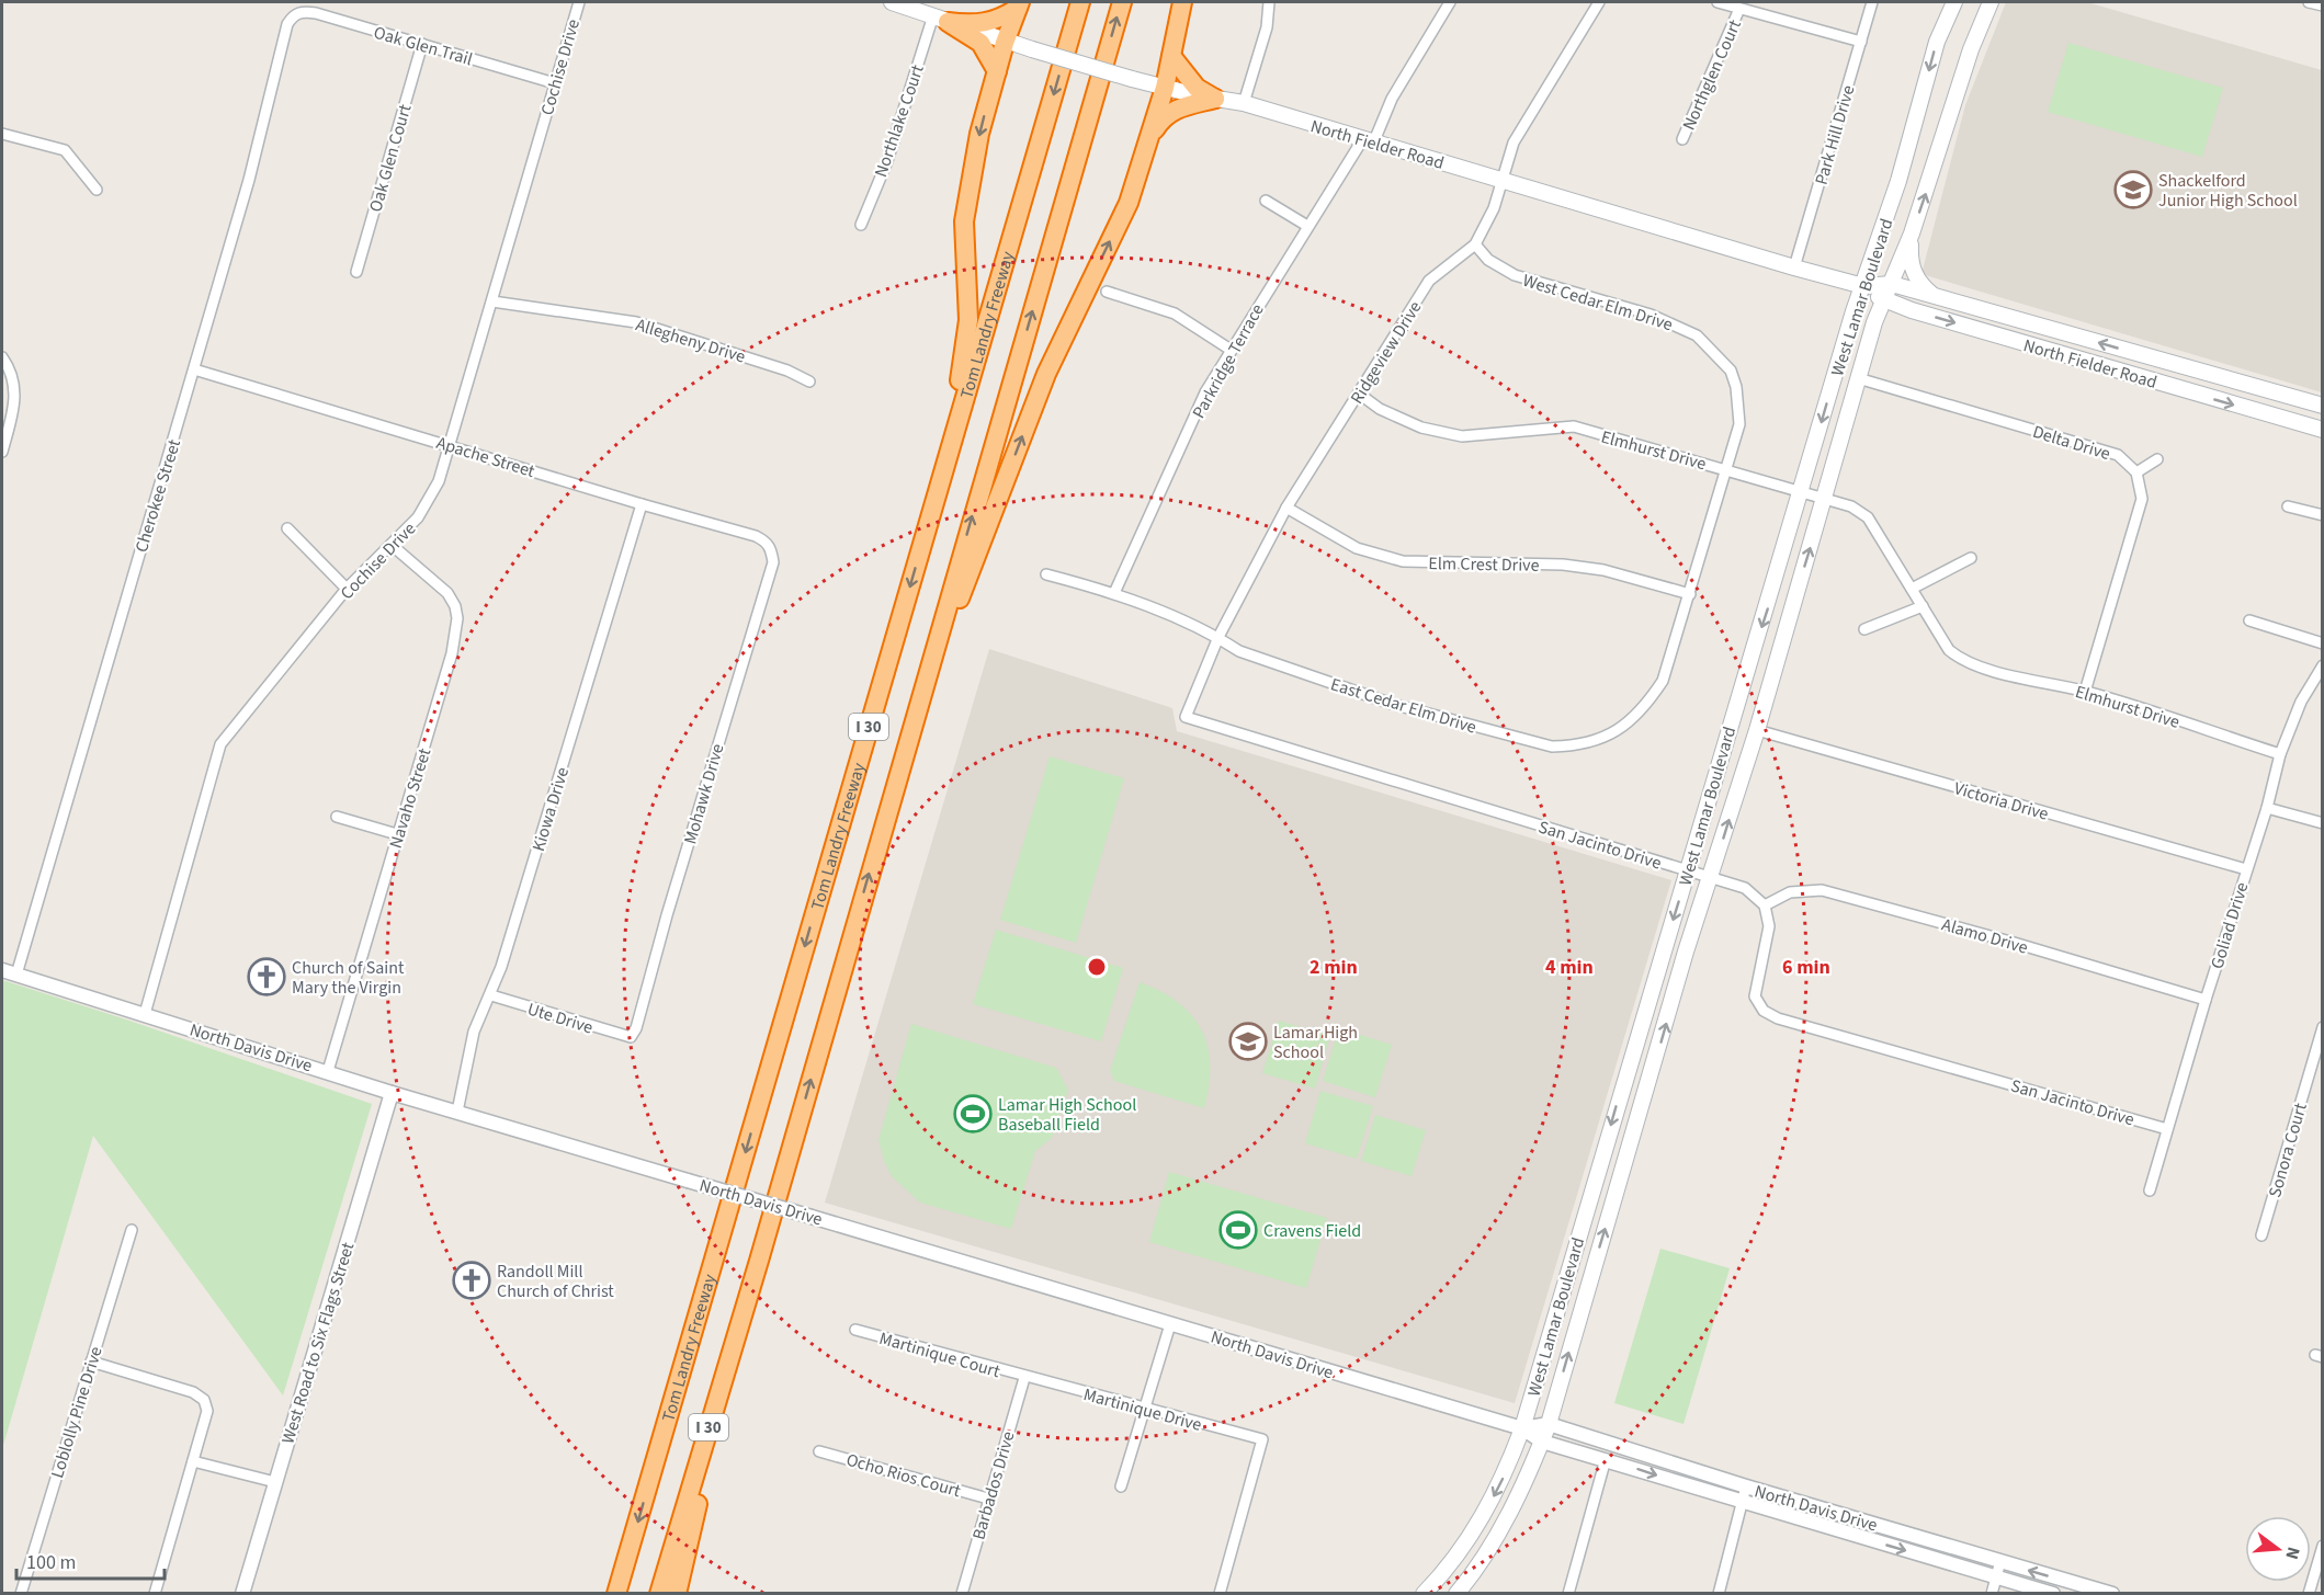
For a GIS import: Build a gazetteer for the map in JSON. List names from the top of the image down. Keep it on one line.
{"streets":{"highway":["Tom Landry Freeway","I 30"],"main road":["North Fielder Road","West Lamar Boulevard"],"street":["Oak Glen Trail","Cochise Drive","Northglen Court","Northlake Court","Park Hill Drive","Oak Glen Court","West Cedar Elm Drive","Allegheny Drive","Ridgeview Drive","Parkridge Terrace","Delta Drive","Elmhurst Drive","Apache Street","Cherokee Street","Elm Crest Drive","East Cedar Elm Drive","Mohawk Drive","Navaho Street","Victoria Drive","Kiowa Drive","San Jacinto Drive","Goliad Drive","Alamo Drive","Ute Drive","North Davis Drive","Sonora Court","West Road to Six Flags Street","Martinique Court","Martinique Drive","Loblolly Pine Drive","Ocho Rios Court","Barbados Drive"]},"crossings":[["Oak Glen Trail","Cochise Drive"],["Oak Glen Trail","Oak Glen Court"],["Oak Glen Trail","Cherokee Street"],["Cochise Drive","Allegheny Drive"],["Cochise Drive","Apache Street"],["Cochise Drive","Navaho Street"],["Cochise Drive","North Davis Drive"],["Northlake Court","North Fielder Road"],["Park Hill Drive","North Fielder Road"],["North Fielder Road","West Lamar Boulevard"],["North Fielder Road","Ridgeview Drive"],["North Fielder Road","Parkridge Terrace"],["West Lamar Boulevard","Delta Drive"],["West Lamar Boulevard","Elmhurst Drive"],["West Lamar Boulevard","Victoria Drive"],["West Lamar Boulevard","San Jacinto Drive"],["West Lamar Boulevard","North Davis Drive"],["West Cedar Elm Drive","Ridgeview Drive"],["West Cedar Elm Drive","Elmhurst Drive"],["West Cedar Elm Drive","Elm Crest Drive"],["West Cedar Elm Drive","East Cedar Elm Drive"],["Ridgeview Drive","Elmhurst Drive"],["Ridgeview Drive","Elm Crest Drive"],["Ridgeview Drive","East Cedar Elm Drive"],["Ridgeview Drive","San Jacinto Drive"],["Parkridge Terrace","East Cedar Elm Drive"],["Elmhurst Drive","Goliad Drive"],["Apache Street","Cherokee Street"],["Apache Street","Mohawk Drive"],["Apache Street","Kiowa Drive"],["Cherokee Street","North Davis Drive"],["Elm Crest Drive","East Cedar Elm Drive"],["Mohawk Drive","Ute Drive"],["Navaho Street","North Davis Drive"],["Victoria Drive","Goliad Drive"],["Kiowa Drive","Ute Drive"],["Kiowa Drive","North Davis Drive"],["San Jacinto Drive","Goliad Drive"],["San Jacinto Drive","Alamo Drive"],["Goliad Drive","Alamo Drive"],["North Davis Drive","West Road to Six Flags Street"],["Martinique Court","Martinique Drive"],["Martinique Court","Barbados Drive"],["Martinique Drive","Barbados Drive"],["Ocho Rios Court","Barbados Drive"]],"places":{"school or university":["Shackelford Junior High School","Lamar High School"],"church":["Church of Saint Mary the Virgin","Randoll Mill Church of Christ"],"sports":["Lamar High School Baseball Field","Cravens Field"]},"scale_bar":"100 m","north":"right","rings":["2 min","4 min","6 min"]}
